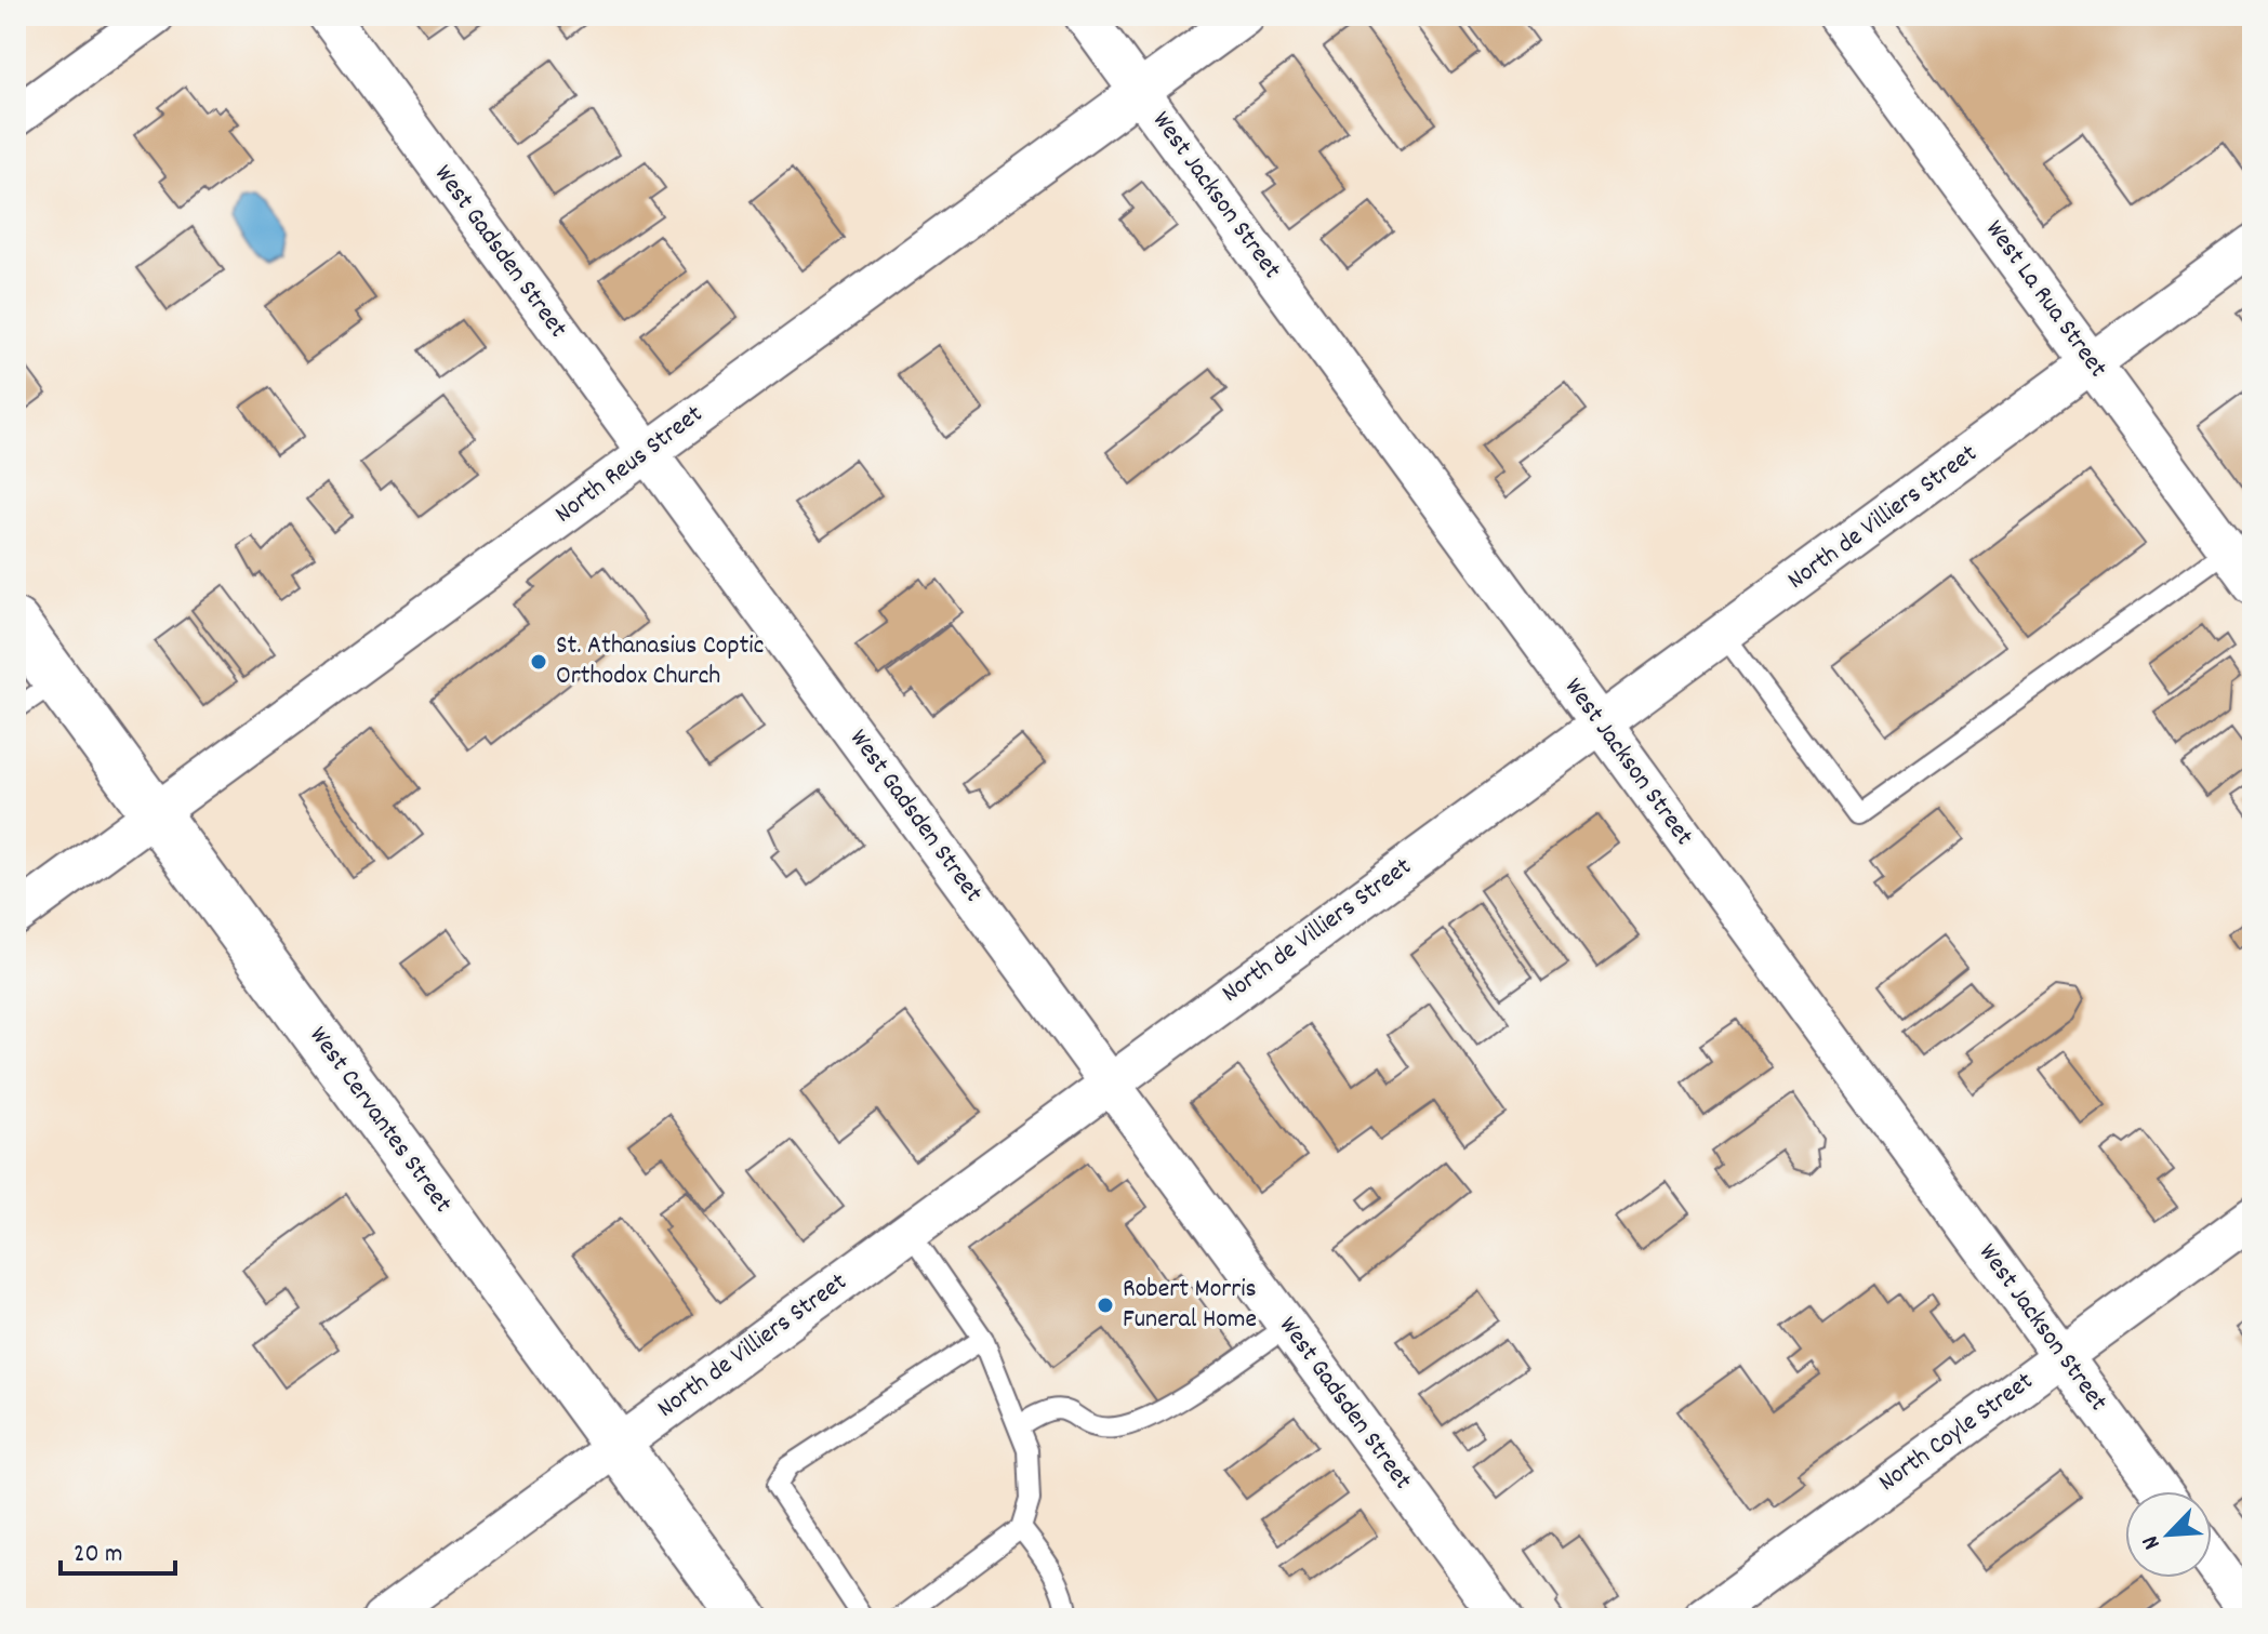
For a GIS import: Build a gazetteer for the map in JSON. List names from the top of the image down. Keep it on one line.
{"streets":{"main road":["West Cervantes Street"],"street":["West Jackson Street","West Gadsden Street","West La Rua Street","North Reus Street","North de Villiers Street","North Coyle Street"]},"crossings":[["West Jackson Street","North Reus Street"],["West Jackson Street","North de Villiers Street"],["West Jackson Street","North Coyle Street"],["West Gadsden Street","North Reus Street"],["West Gadsden Street","North de Villiers Street"],["West La Rua Street","North de Villiers Street"],["North Reus Street","West Cervantes Street"],["North de Villiers Street","West Cervantes Street"]],"places":["St. Athanasius Coptic Orthodox Church","Robert Morris Funeral Home"],"scale_bar":"20 m","north":"bottom left"}
